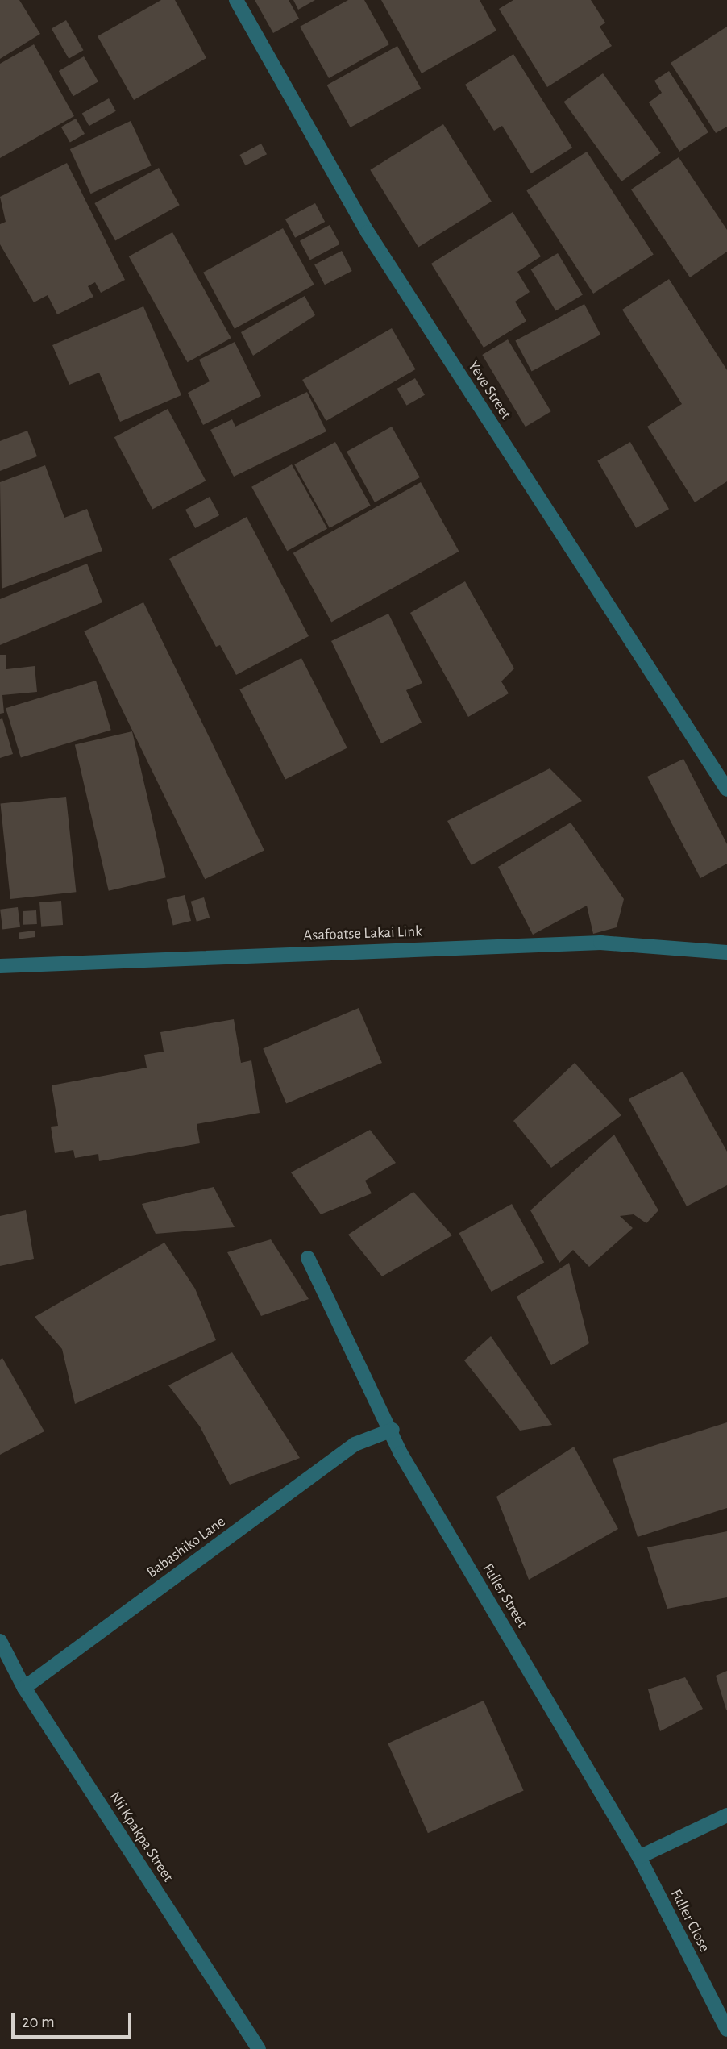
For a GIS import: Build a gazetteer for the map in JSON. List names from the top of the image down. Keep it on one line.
{"streets":{"street":["Yeve Street","Asafoatse Lakai Link","Babashiko Lane","Fuller Street","Nii Kpakpa Street","Fuller Close"]},"crossings":[["Babashiko Lane","Fuller Street"],["Babashiko Lane","Nii Kpakpa Street"],["Fuller Street","Fuller Close"]],"scale_bar":"20 m"}
